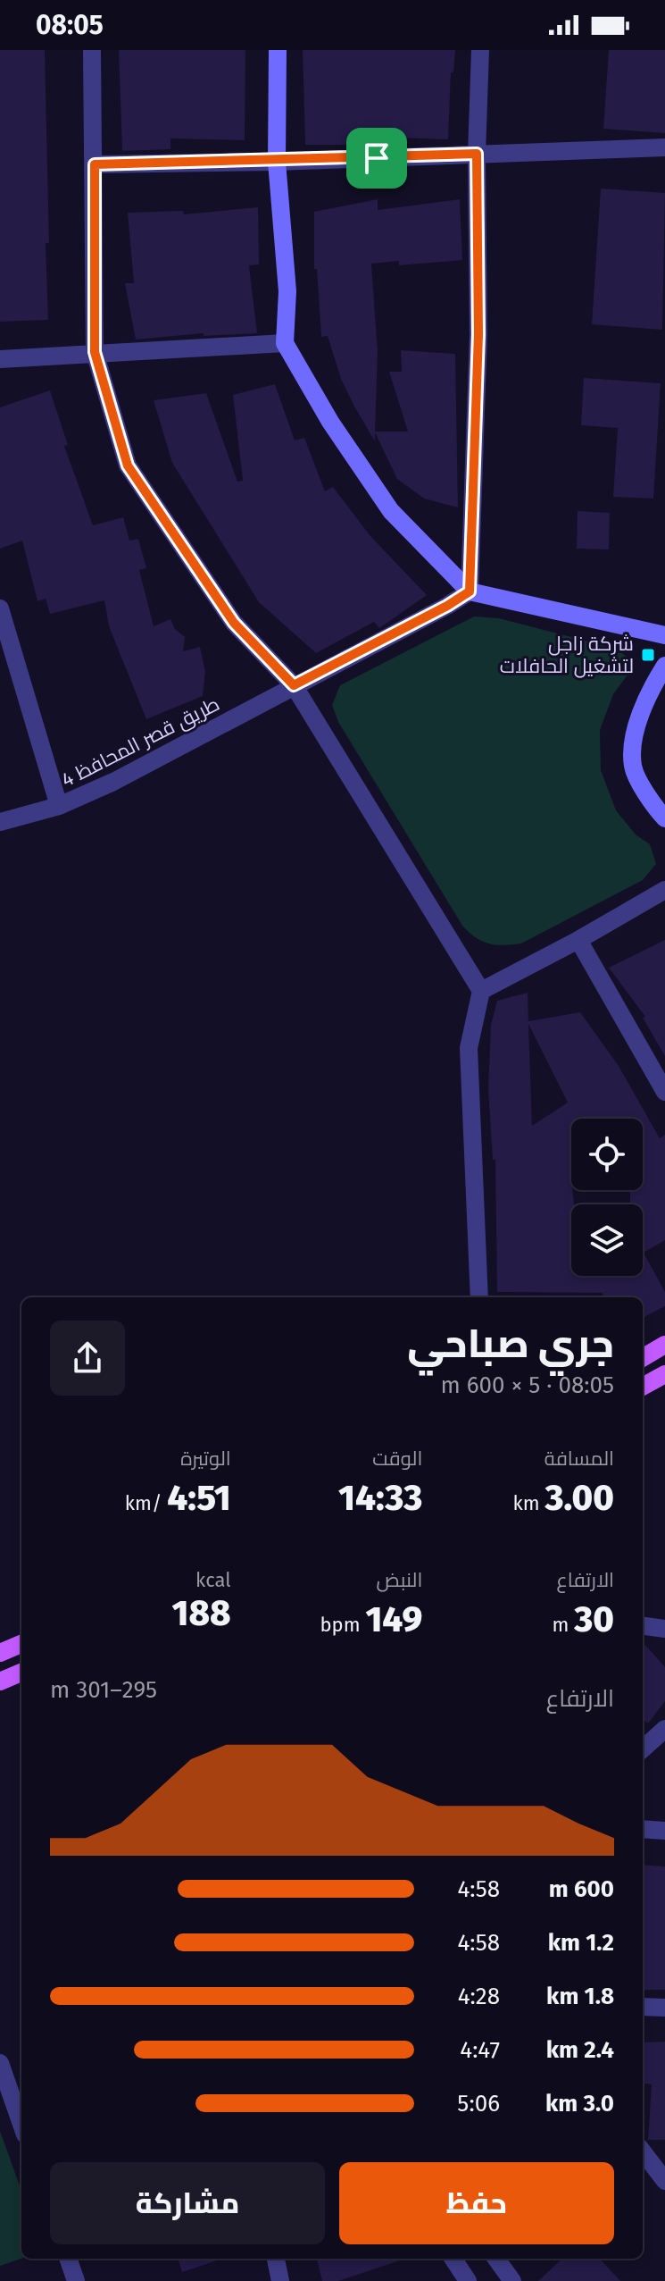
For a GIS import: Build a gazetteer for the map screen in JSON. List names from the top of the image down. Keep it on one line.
{"streets":{"street":["طريق قصر المحافظ 4"]},"places":{"transit":["شركة زاجل لتشغيل الحافلات"]},"page":{"status":"08:05","heading":["جري صباحي","08:05 · 5 × 600 m"],"stats":[["المسافة","3.00 km"],["الوقت","14:33"],["الوتيرة","4:51 /km"],["الارتفاع","30 m"],["النبض","149 bpm"],["kcal","188"]],"chart":["الارتفاع","295–301 m"],"list":[{"name":"600 m","note":"4:58"},{"name":"1.2 km","note":"4:58"},{"name":"1.8 km","note":"4:28"},{"name":"2.4 km","note":"4:47"},{"name":"3.0 km","note":"5:06"}],"buttons":["حفظ","مشاركة"]}}
